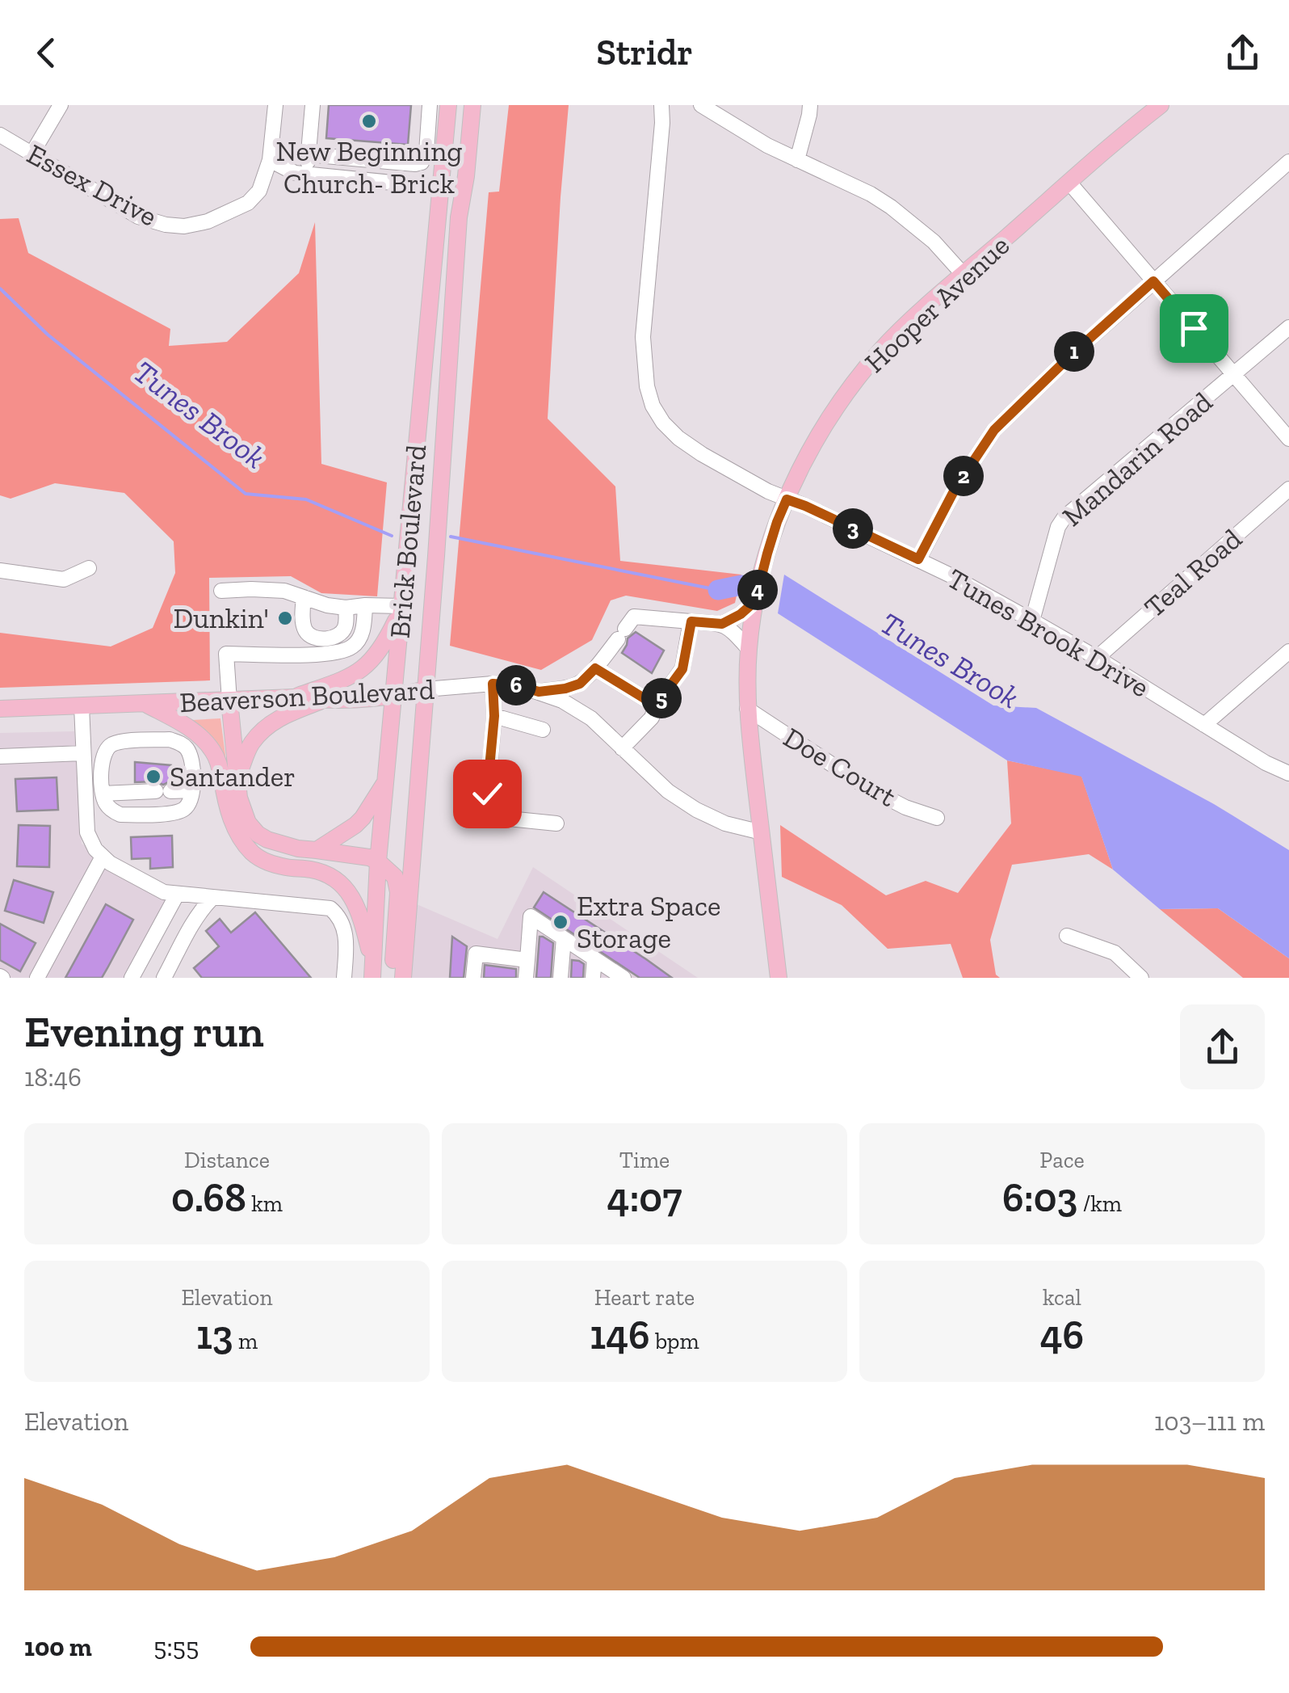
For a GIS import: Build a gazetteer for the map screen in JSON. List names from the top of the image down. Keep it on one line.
{"streets":{"main road":["Hooper Avenue","Brick Boulevard","Beaverson Boulevard"],"street":["Essex Drive","Mandarin Road","Teal Road","Tunes Brook Drive","Doe Court"]},"crossings":[["Hooper Avenue","Tunes Brook Drive"],["Hooper Avenue","Beaverson Boulevard"],["Hooper Avenue","Doe Court"],["Mandarin Road","Tunes Brook Drive"],["Brick Boulevard","Beaverson Boulevard"],["Teal Road","Tunes Brook Drive"]],"water":["Tunes Brook"],"places":["New Beginning Church- Brick","Dunkin'","Santander","Extra Space Storage"],"page":{"header":"Stridr","pins":["1","2","3","4","6","5"],"heading":["Evening run","18:46"],"stats":[["Distance","0.68 km"],["Time","4:07"],["Pace","6:03 /km"],["Elevation","13 m"],["Heart rate","146 bpm"],["kcal","46"]],"chart":["Elevation","103–111 m"],"list":[{"name":"100 m","note":"5:55"}]}}
